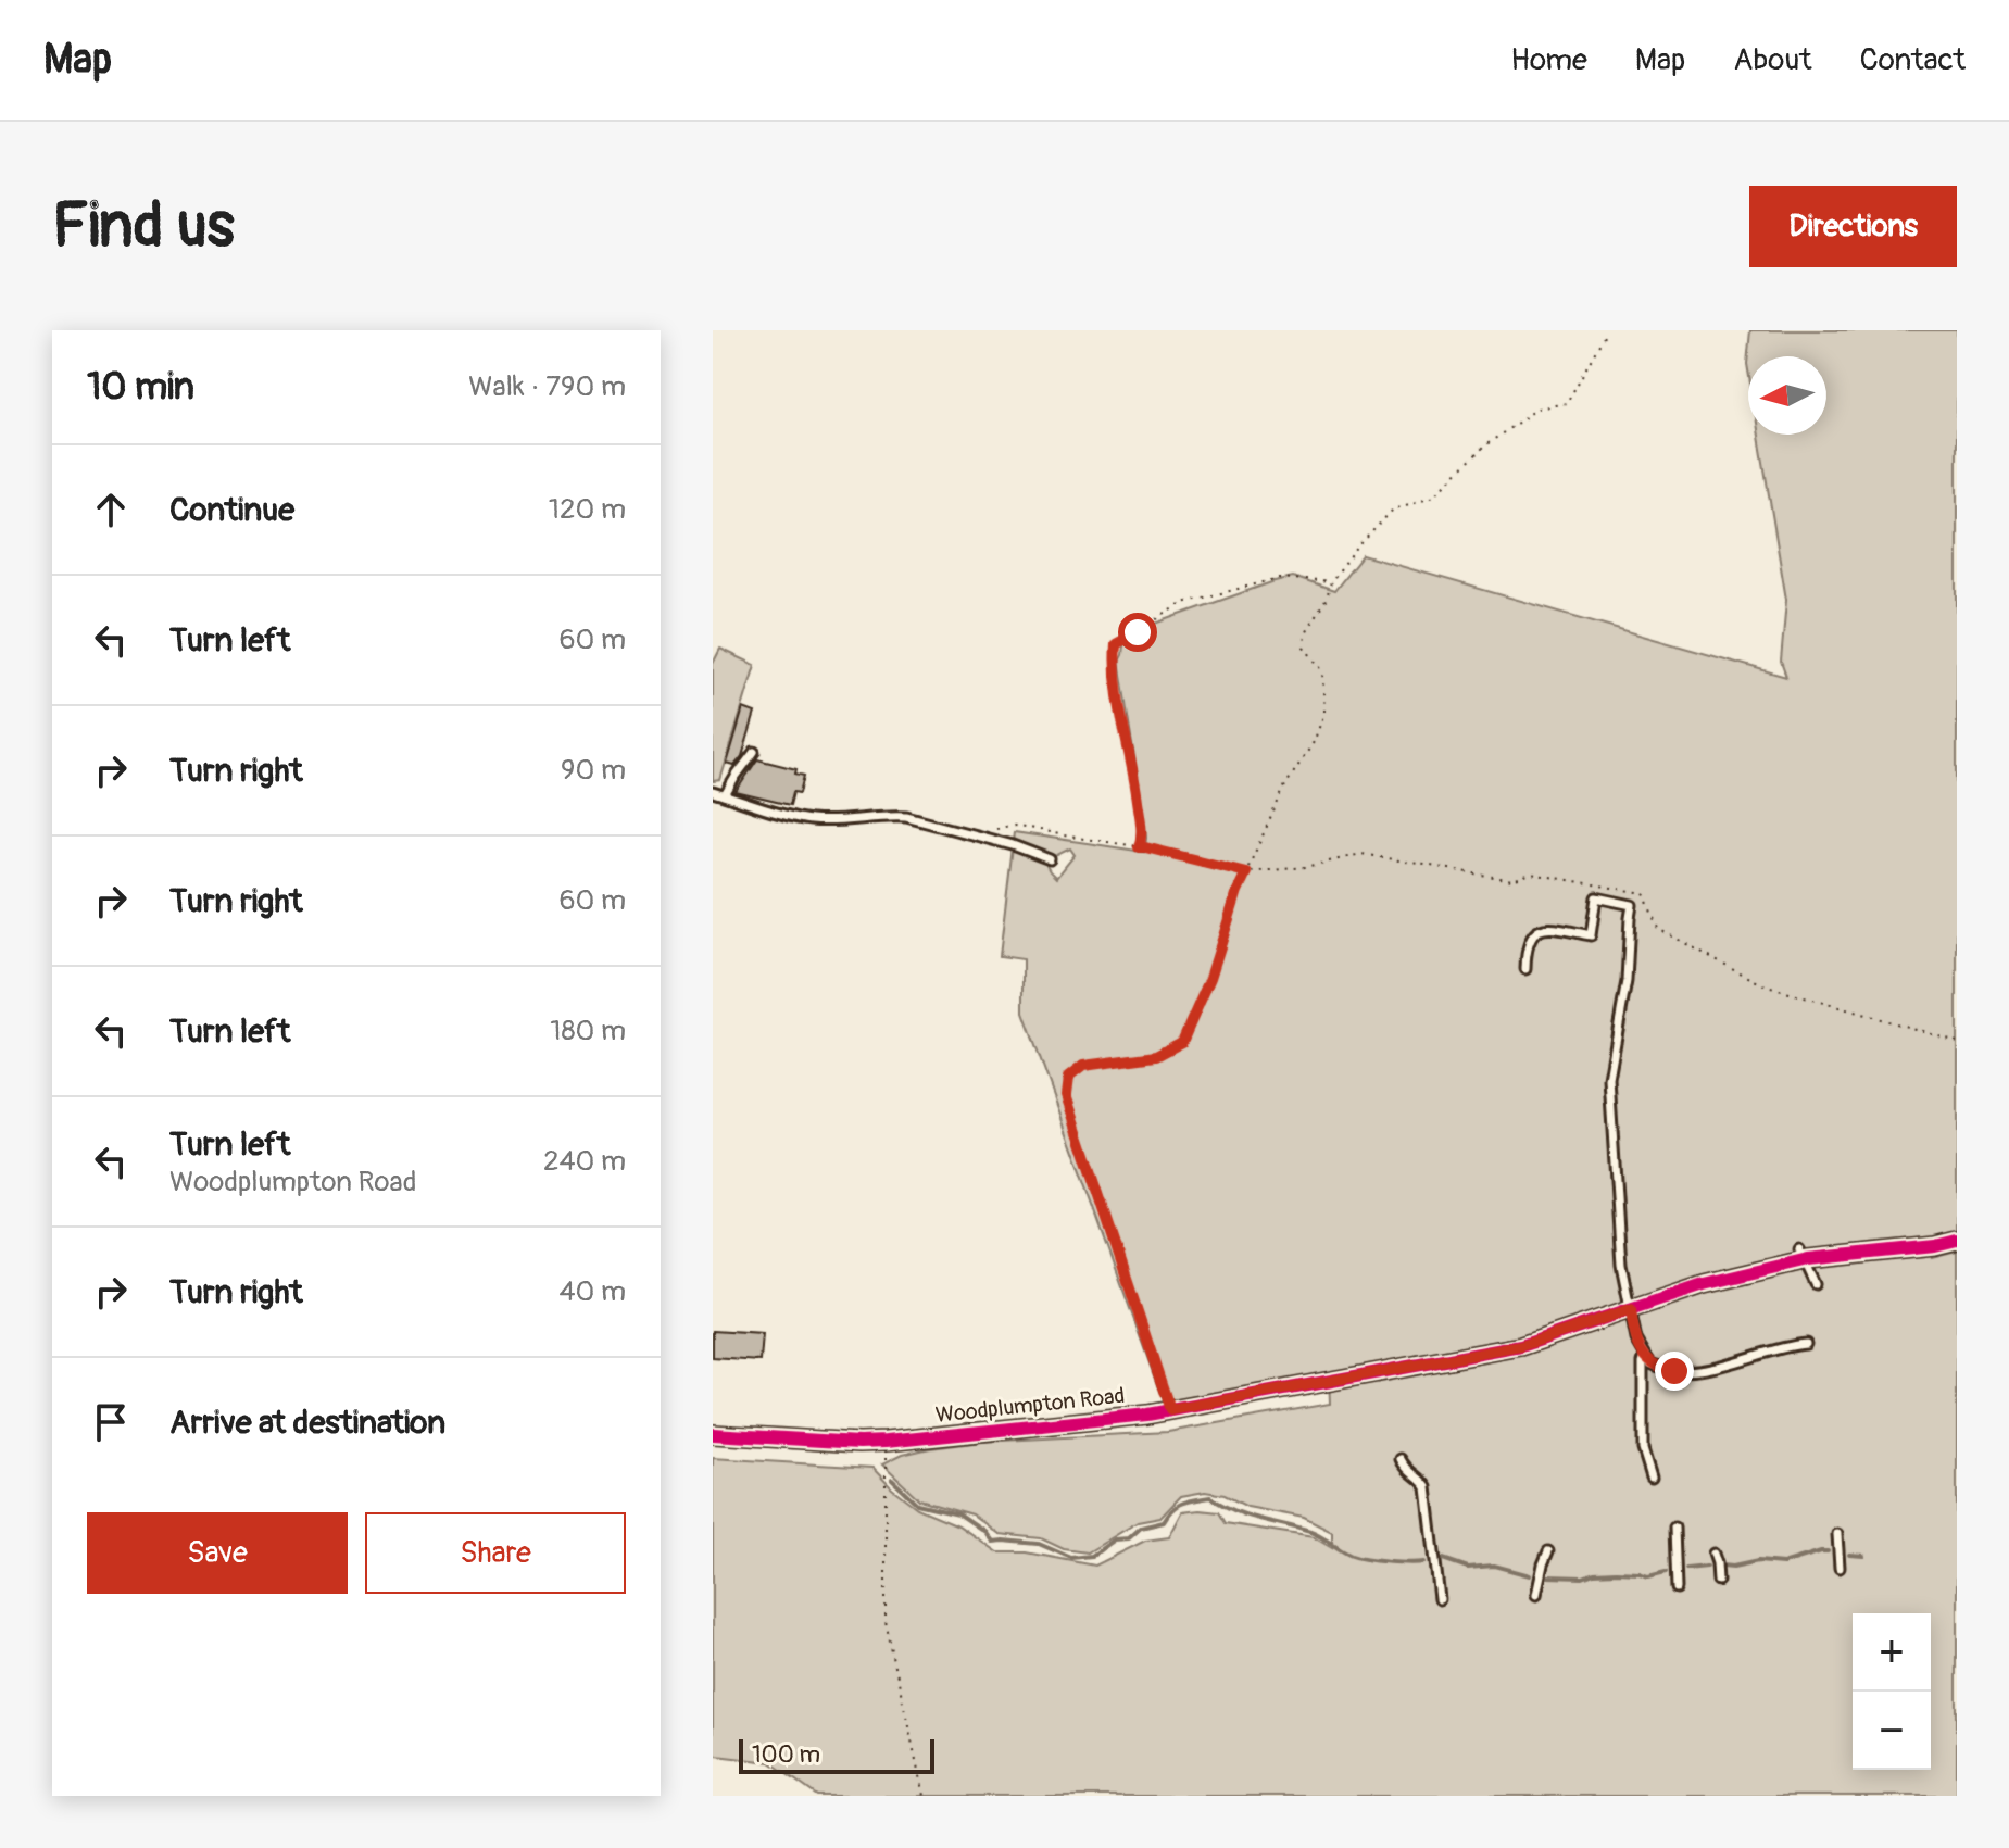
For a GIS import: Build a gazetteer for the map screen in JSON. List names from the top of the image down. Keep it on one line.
{"streets":{"street":["Woodplumpton Road"]},"scale_bar":"100 m","north":"left","page":{"header":"Map","nav":["Home","Map","About","Contact"],"buttons":["Directions",["Save","Share"]],"title":"Find us","heading":["10 min","Walk · 790 m"],"list":[["Continue","120 m"],["Turn left","60 m"],["Turn right","90 m"],["Turn right","60 m"],["Turn left","180 m"],["Turn left","Woodplumpton Road","240 m"],["Turn right","40 m"],"Arrive at destination"],"map_buttons":["+","−"],"scale":"100 m"}}
